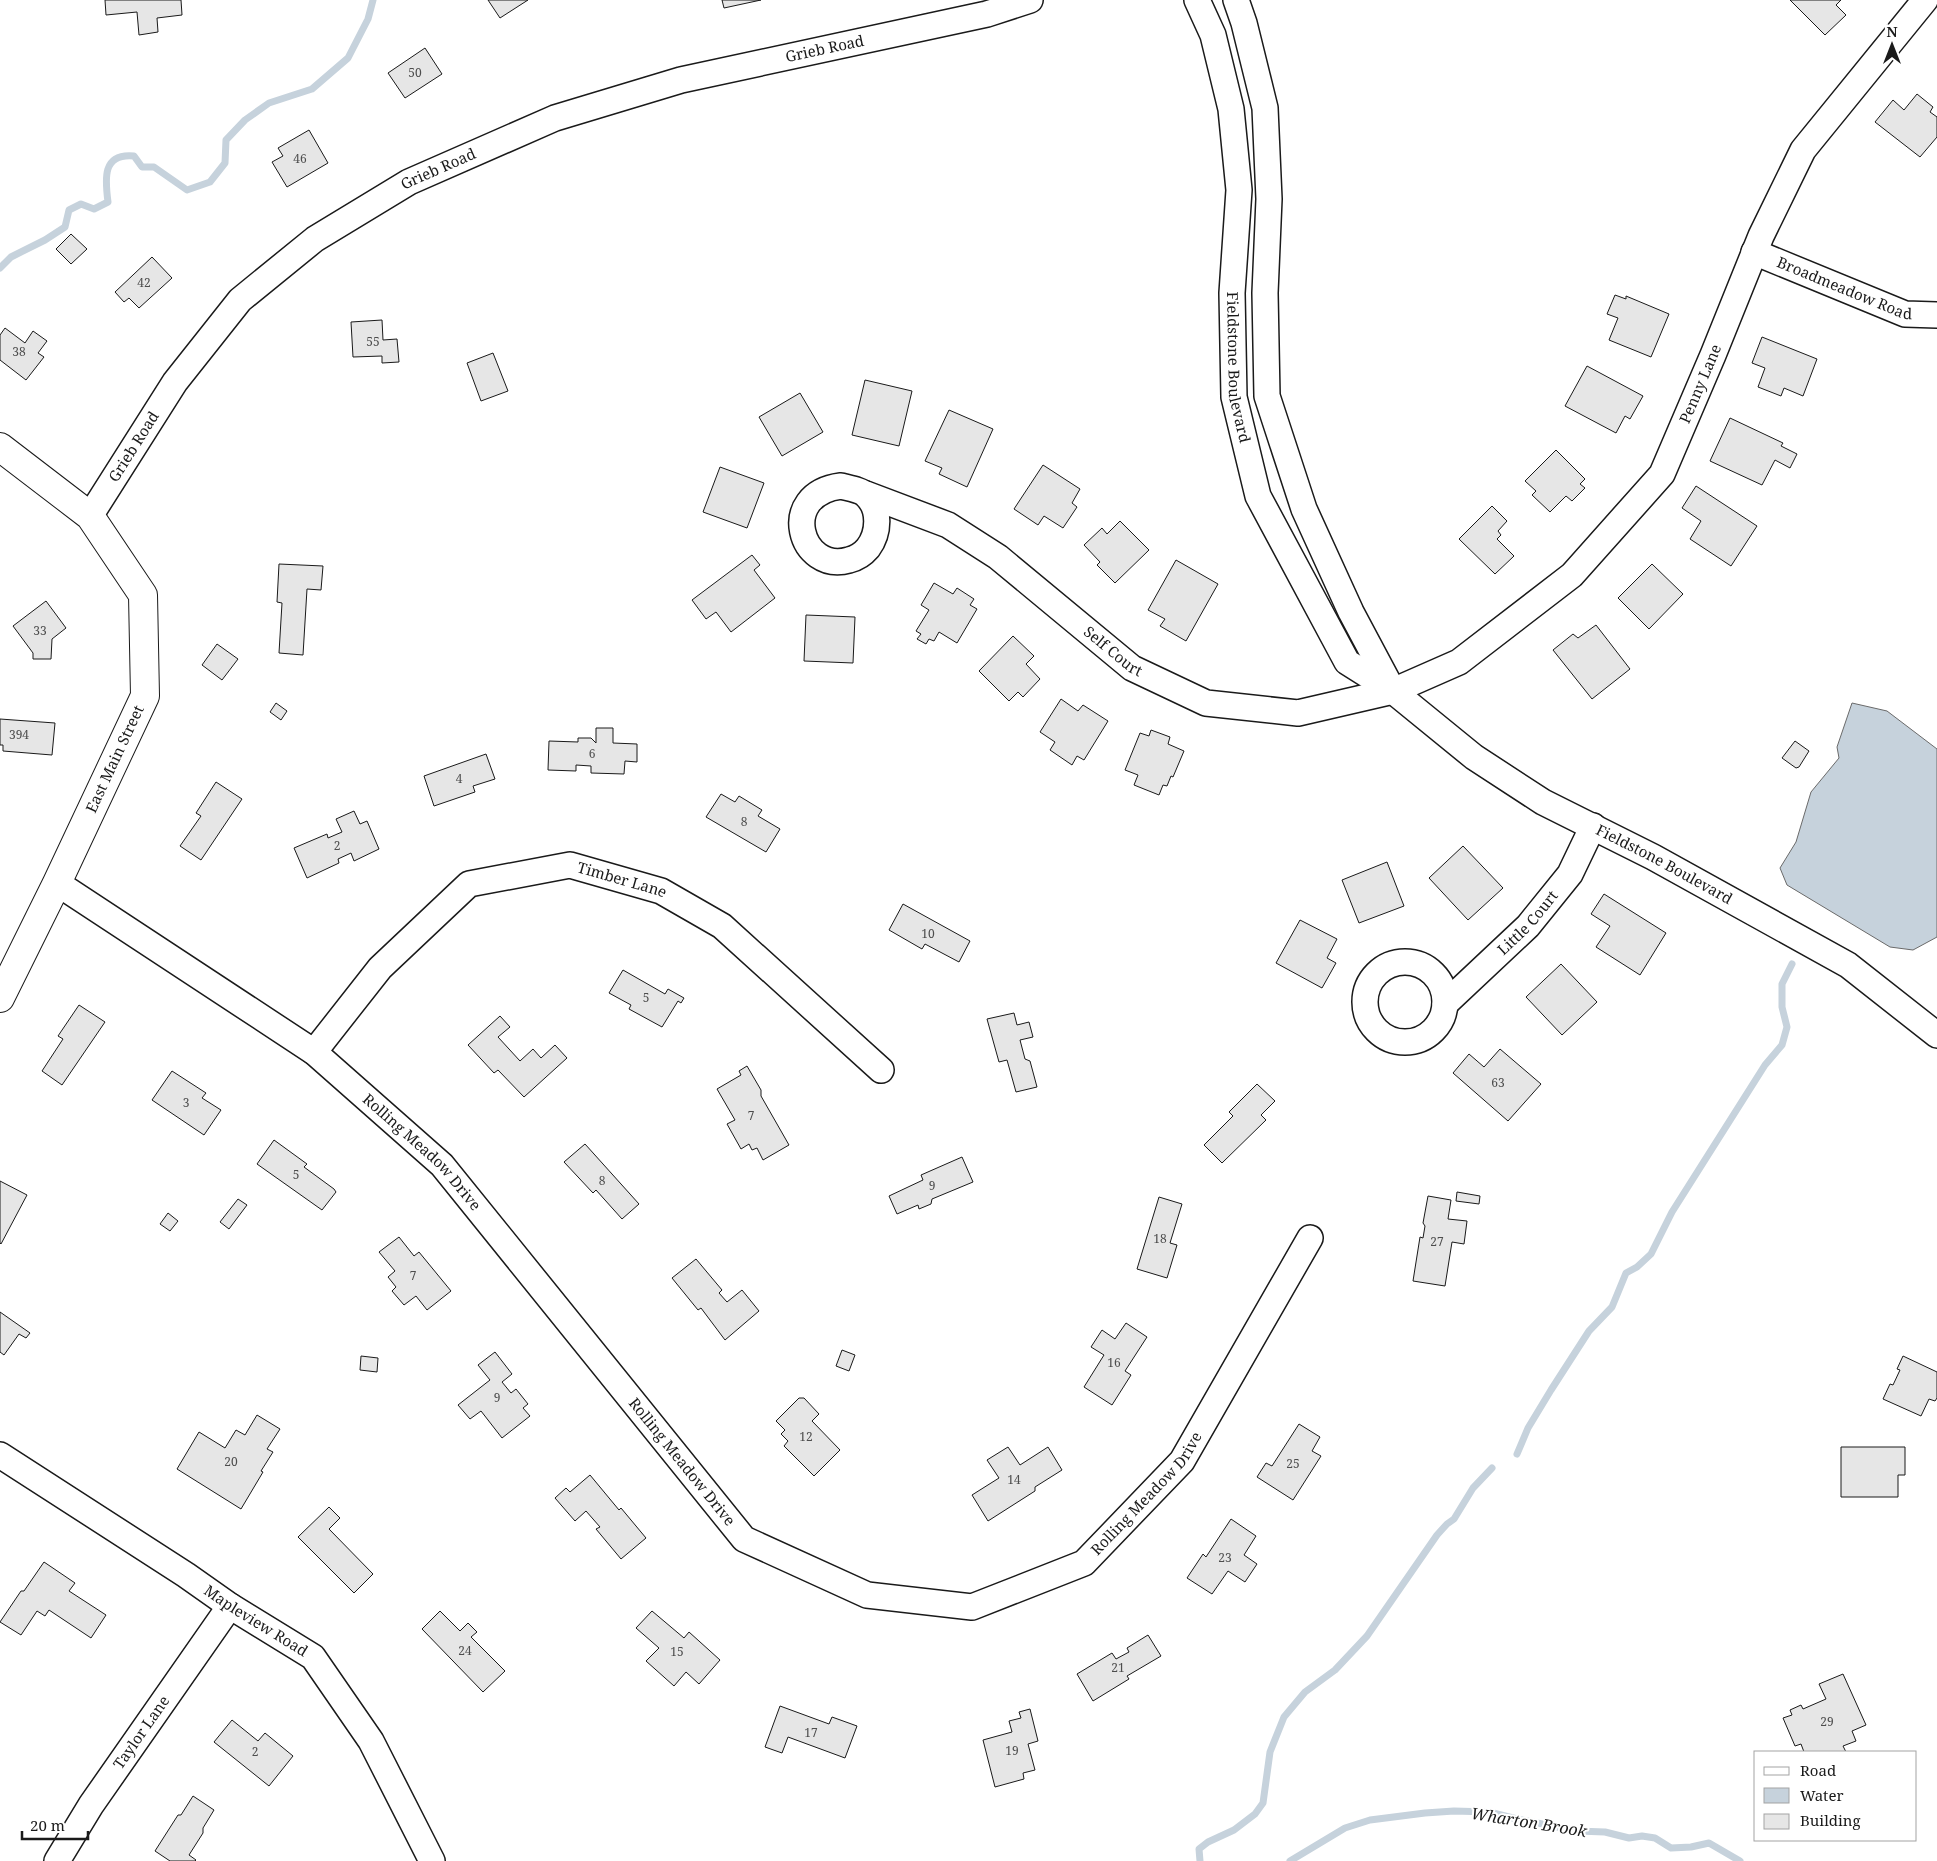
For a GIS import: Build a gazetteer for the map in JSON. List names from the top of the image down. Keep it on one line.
{"streets":{"main road":["East Main Street"],"street":["Grieb Road","Broadmeadow Road","Fieldstone Boulevard","Penny Lane","Self Court","Timber Lane","Little Court","Rolling Meadow Drive","Mapleview Road","Taylor Lane"]},"crossings":[["Grieb Road","East Main Street"],["Broadmeadow Road","Penny Lane"],["Fieldstone Boulevard","Penny Lane"],["Fieldstone Boulevard","Self Court"],["Fieldstone Boulevard","Little Court"],["Penny Lane","Self Court"],["East Main Street","Rolling Meadow Drive"],["Timber Lane","Rolling Meadow Drive"],["Mapleview Road","Taylor Lane"]],"water":["Wharton Brook"],"house_numbers":["50","46","42","55","38","33","394","6","4","8","2","10","5","63","3","7","5","8","9","18","27","7","16","9","12","20","25","14","23","24","15","21","29","17","19","2"],"legend":["Road","Water","Building"],"scale_bar":"20 m","north":"top"}
